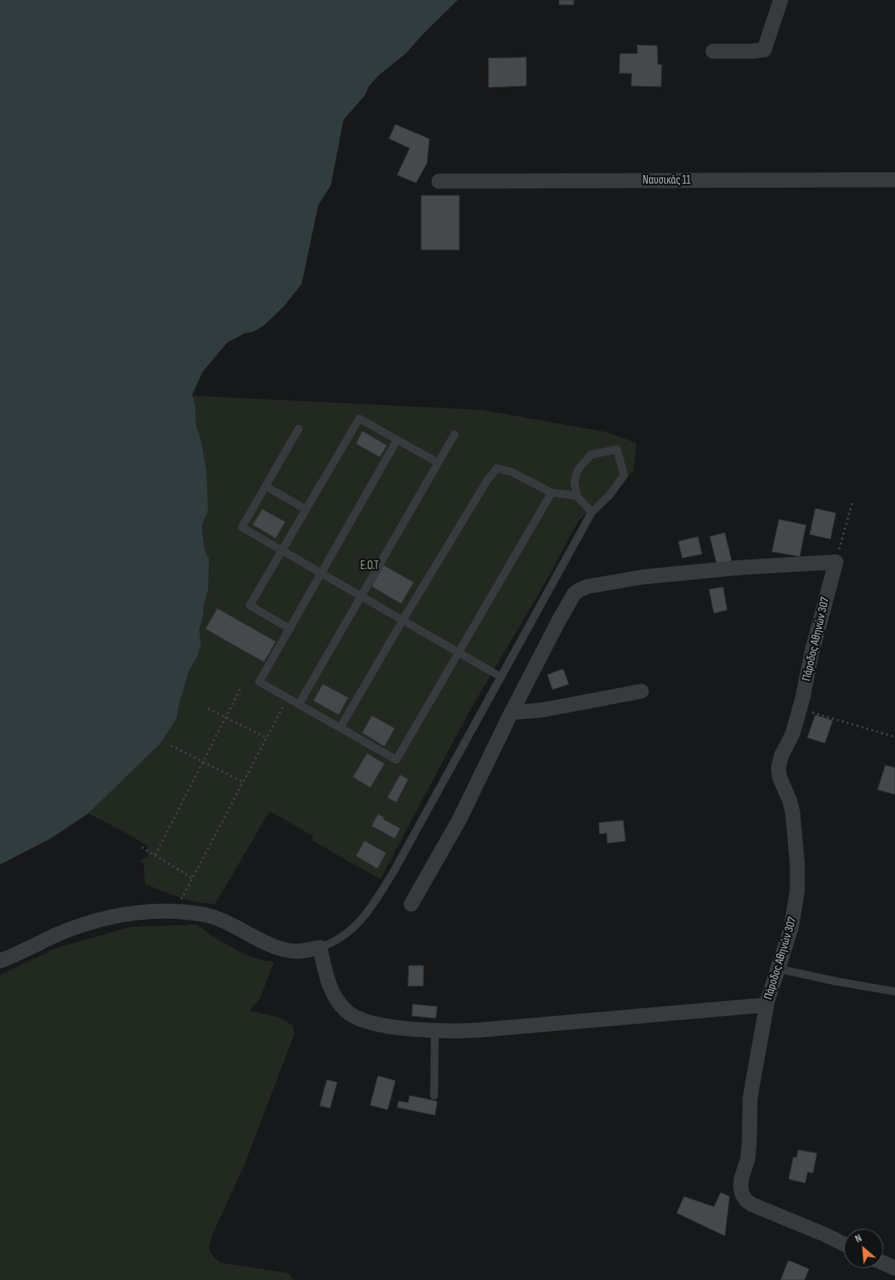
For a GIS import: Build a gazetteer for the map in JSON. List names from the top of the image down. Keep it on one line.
{"streets":{"street":["Ναυσικάς 11","Πάροδος Αθηνών 307"]},"parks":["E.O.T"],"north":"top left"}
